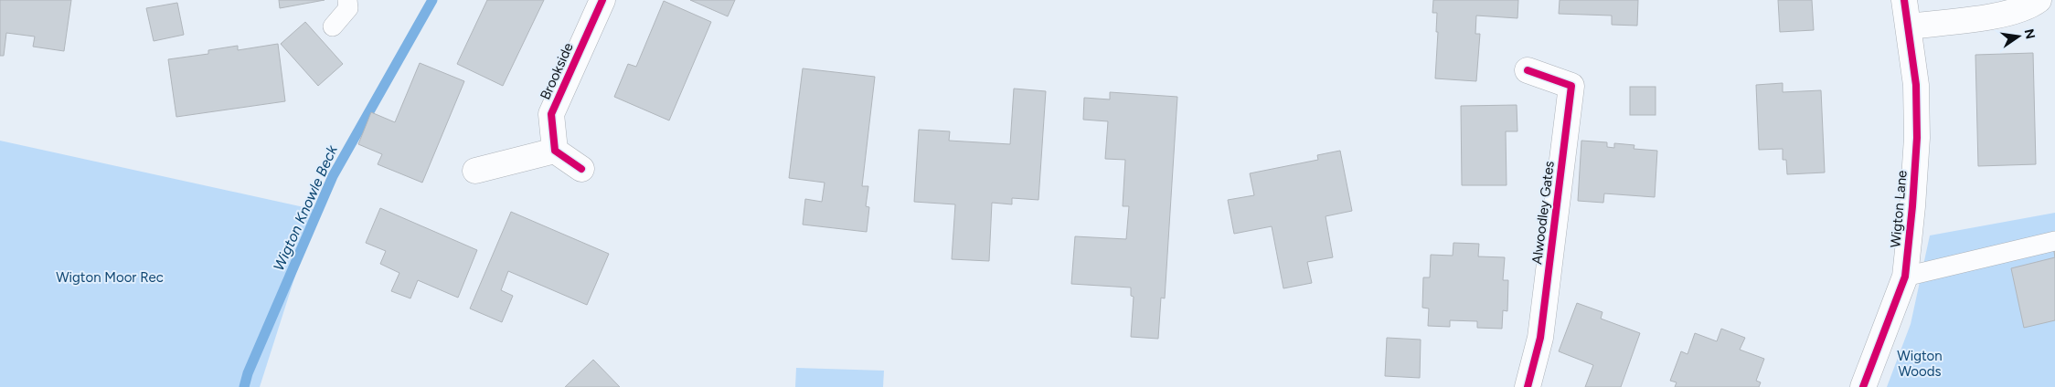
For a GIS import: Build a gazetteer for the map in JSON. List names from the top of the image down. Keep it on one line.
{"streets":{"street":["Brookside","Wigton Lane","Alwoodley Gates"]},"water":["Wigton Knowle Beck"],"parks":["Wigton Moor Rec","Wigton Woods"],"north":"right"}
